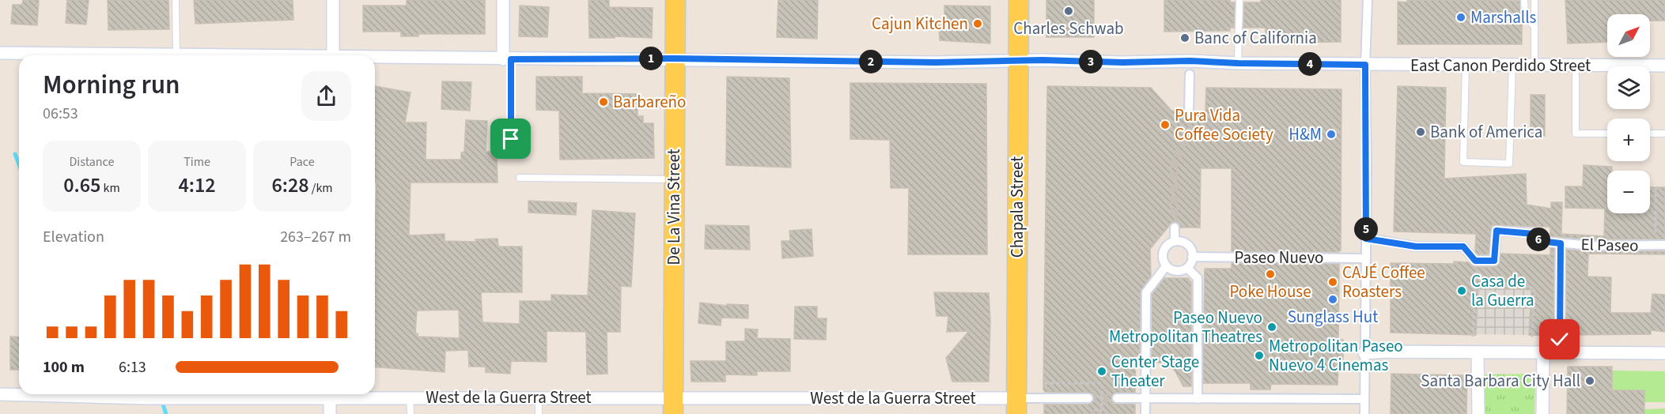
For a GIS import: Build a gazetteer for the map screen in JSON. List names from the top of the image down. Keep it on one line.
{"streets":{"main road":["De La Vina Street","Chapala Street"],"street":["East Canon Perdido Street","El Paseo","Paseo Nuevo","West de la Guerra Street"]},"crossings":[["East Canon Perdido Street","De La Vina Street"],["East Canon Perdido Street","Chapala Street"],["De La Vina Street","West de la Guerra Street"],["Chapala Street","West de la Guerra Street"]],"places":["Charles Schwab","Marshalls","Cajun Kitchen","Banc of California","Barbareño","Pura Vida Coffee Society","Bank of America","H&M","Poke House","CAJÉ Coffee Roasters","Casa de la Guerra","Sunglass Hut","Paseo Nuevo Metropolitan Theatres","Metropolitan Paseo Nuevo 4 Cinemas","Center Stage Theater","Santa Barbara City Hall"],"north":"top right","page":{"map_buttons":["+","−"],"pins":["1","2","3","4","5","6"],"heading":["Morning run","06:53"],"stats":[["Distance","0.65 km"],["Time","4:12"],["Pace","6:28 /km"]],"chart":["Elevation","263–267 m"],"list":[{"name":"100 m","note":"6:13"}]}}
